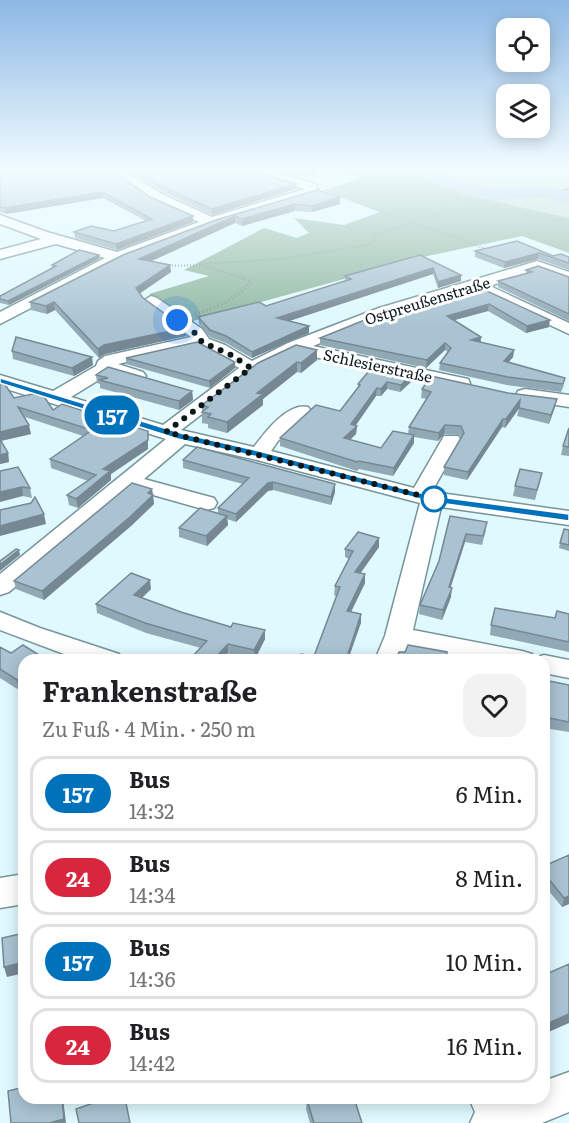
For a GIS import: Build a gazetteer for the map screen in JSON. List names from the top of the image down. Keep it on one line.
{"streets":{"street":["Ostpreußenstraße","Schlesierstraße"]},"crossings":[["Ostpreußenstraße","Schlesierstraße"]],"lines":["bus line 157"],"page":{"on_map":"157","heading":["Frankenstraße","Zu Fuß · 4 Min. · 250 m"],"list":[{"mark":"157","name":"Bus","note":"14:32","value":"6 Min."},{"mark":"24","name":"Bus","note":"14:34","value":"8 Min."},{"mark":"157","name":"Bus","note":"14:36","value":"10 Min."},{"mark":"24","name":"Bus","note":"14:42","value":"16 Min."}]}}
